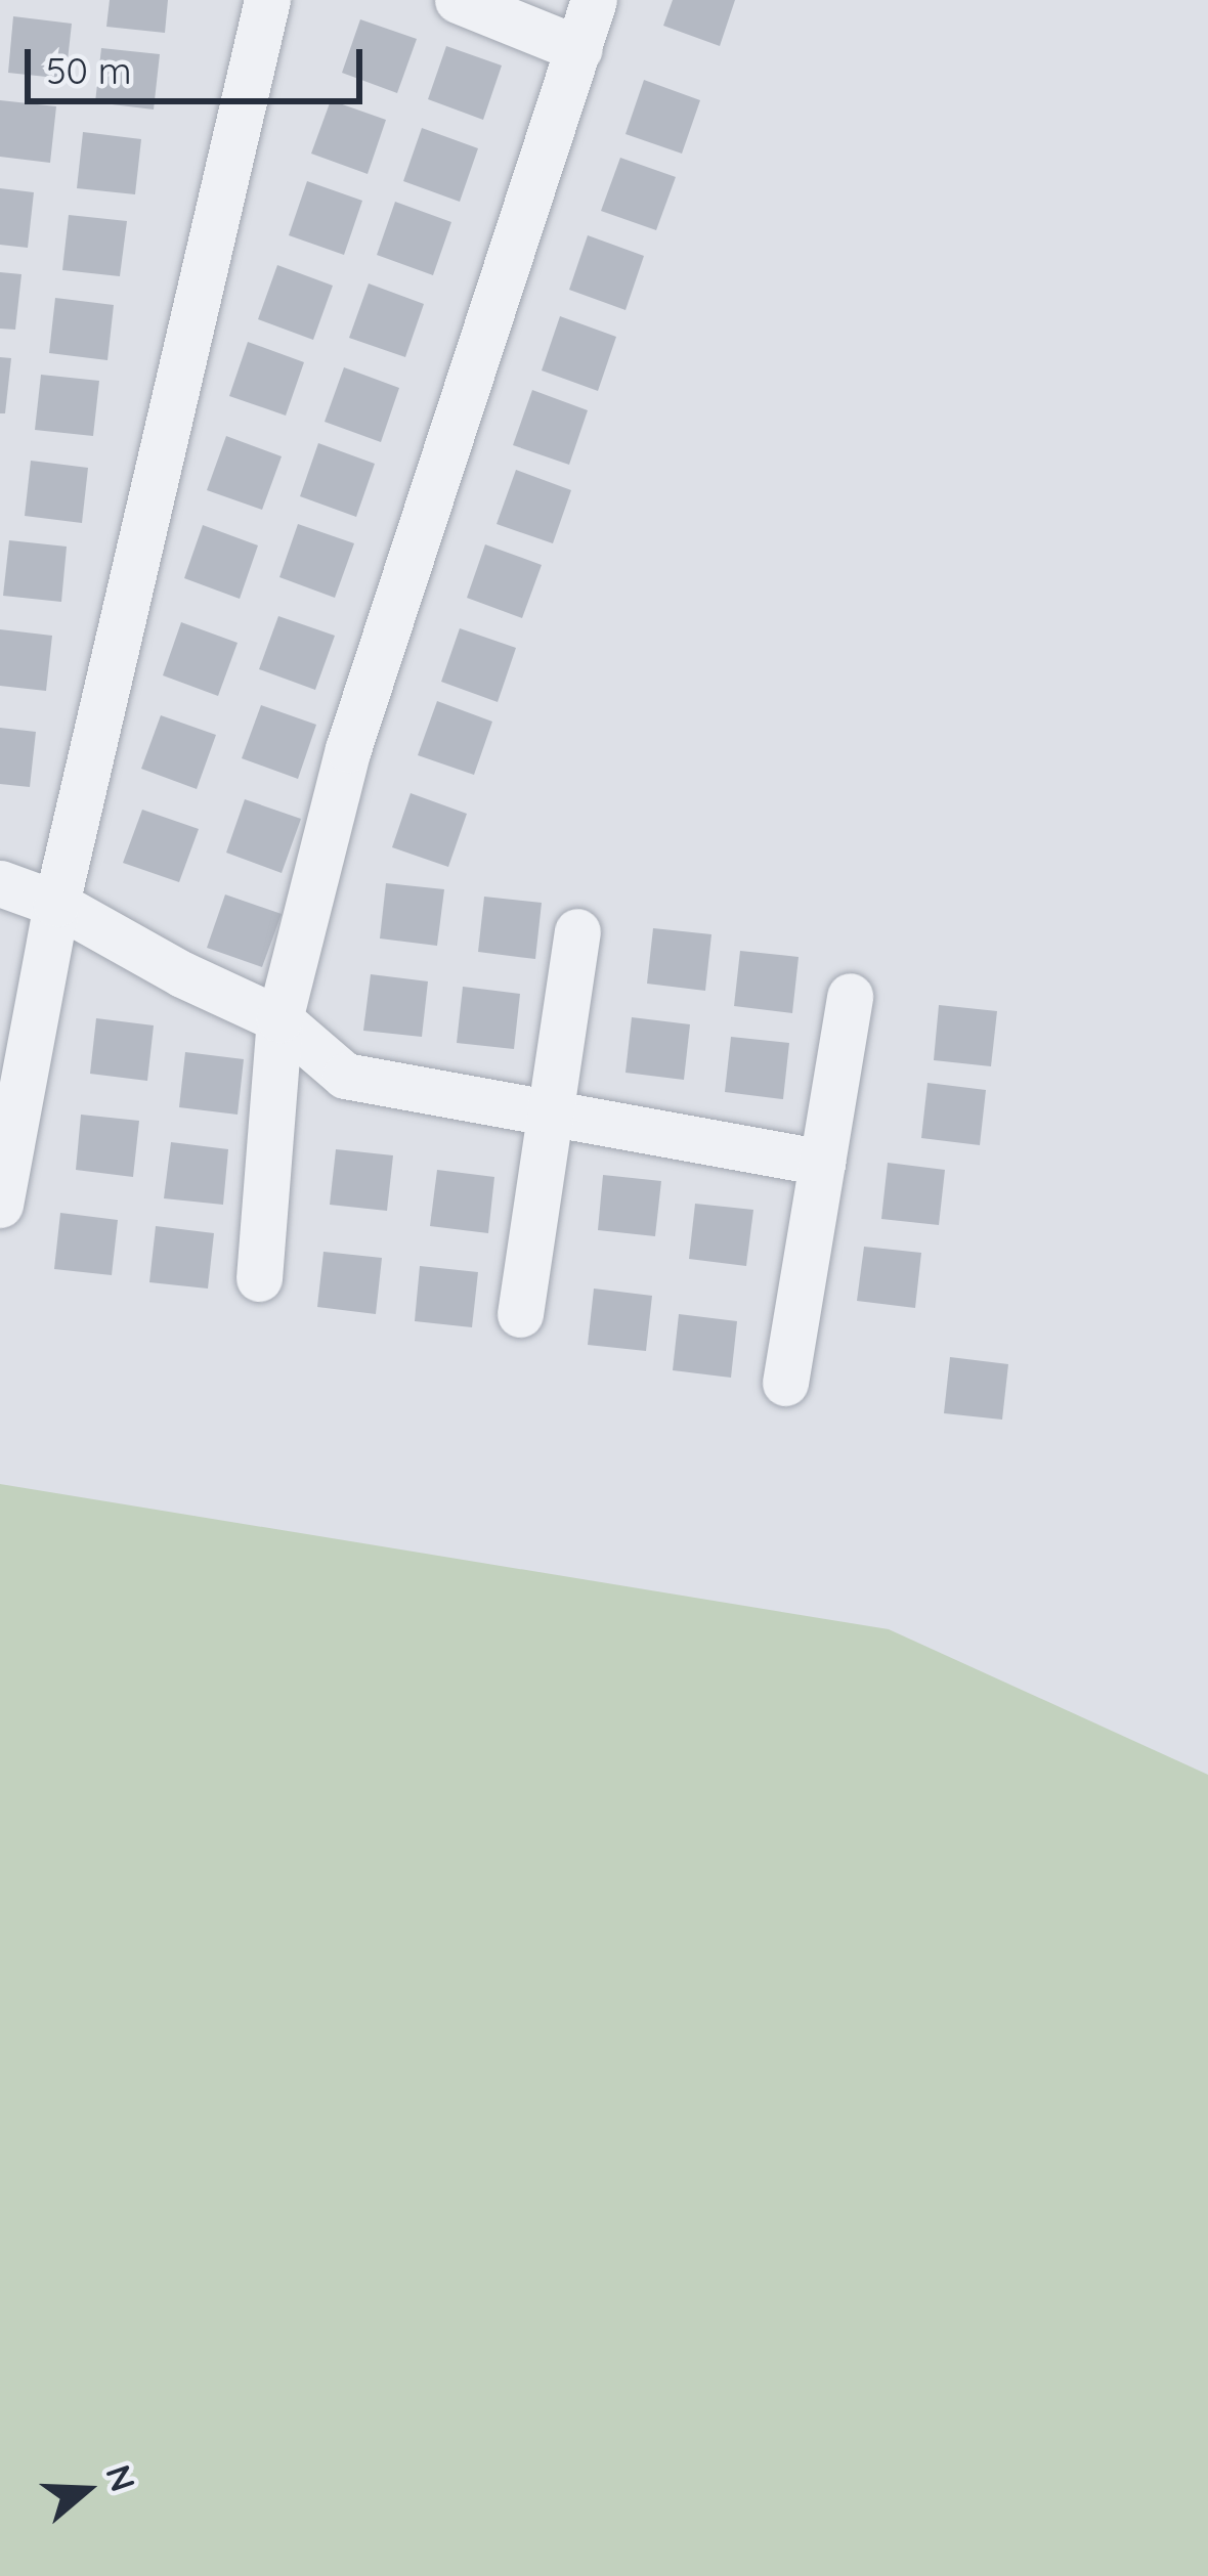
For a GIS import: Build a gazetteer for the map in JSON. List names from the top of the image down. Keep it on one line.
{"scale_bar":"50 m","north":"right"}
